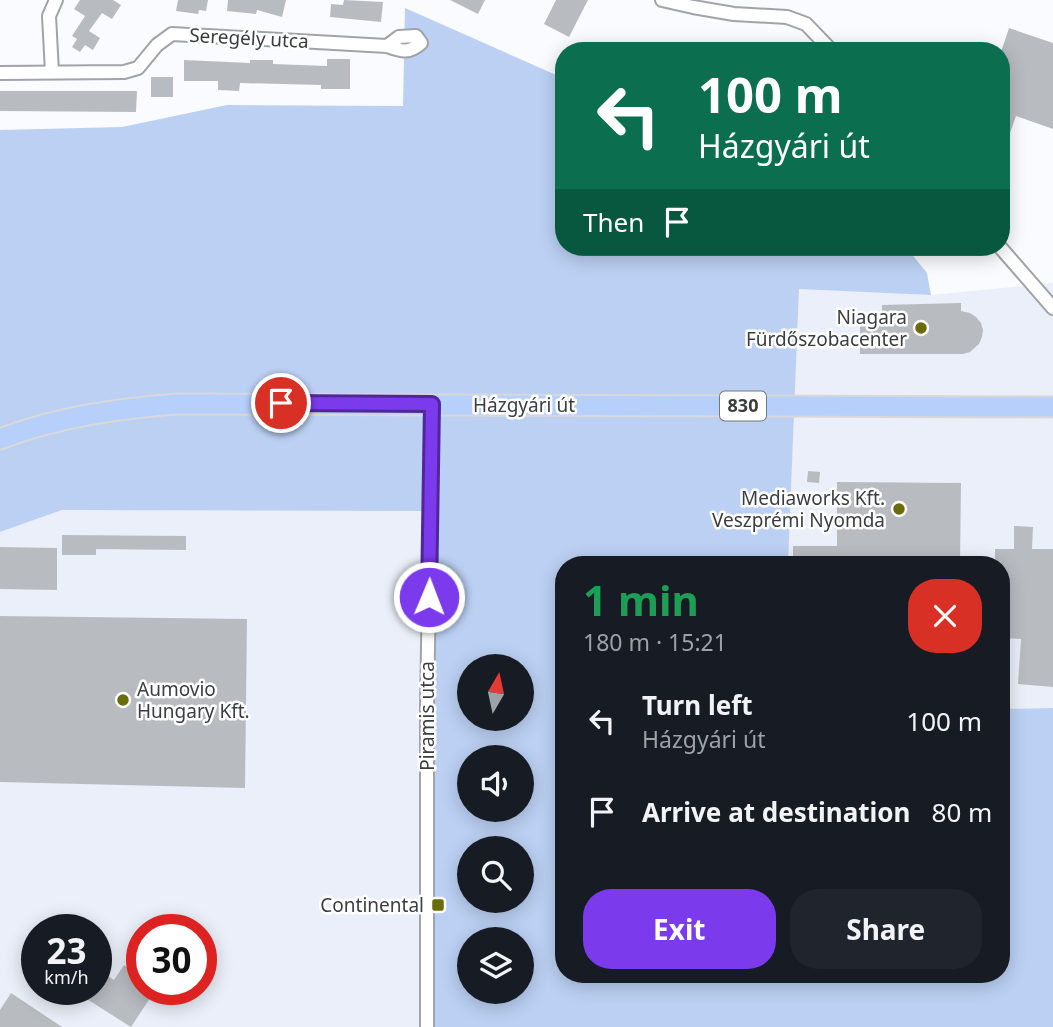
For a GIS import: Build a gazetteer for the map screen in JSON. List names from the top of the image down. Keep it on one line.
{"streets":{"main road":["Házgyári út","830"],"street":["Seregély utca","Piramis utca"]},"crossings":[["Házgyári út","Piramis utca"]],"places":{"other":["Niagara Fürdőszobacenter","Mediaworks Kft. Veszprémi Nyomda","Aumovio Hungary Kft."],"transit":["Continental"]},"north":"top","page":{"turn":["100 m","Házgyári út"],"then":"Then","heading":["1 min","180 m · 15:21"],"list":[{"name":"Turn left","note":"Házgyári út","value":"100 m"},{"name":"Arrive at destination","value":"80 m"}],"buttons":["Exit","Share"],"speed":"23 km/h","limit":"30"}}
